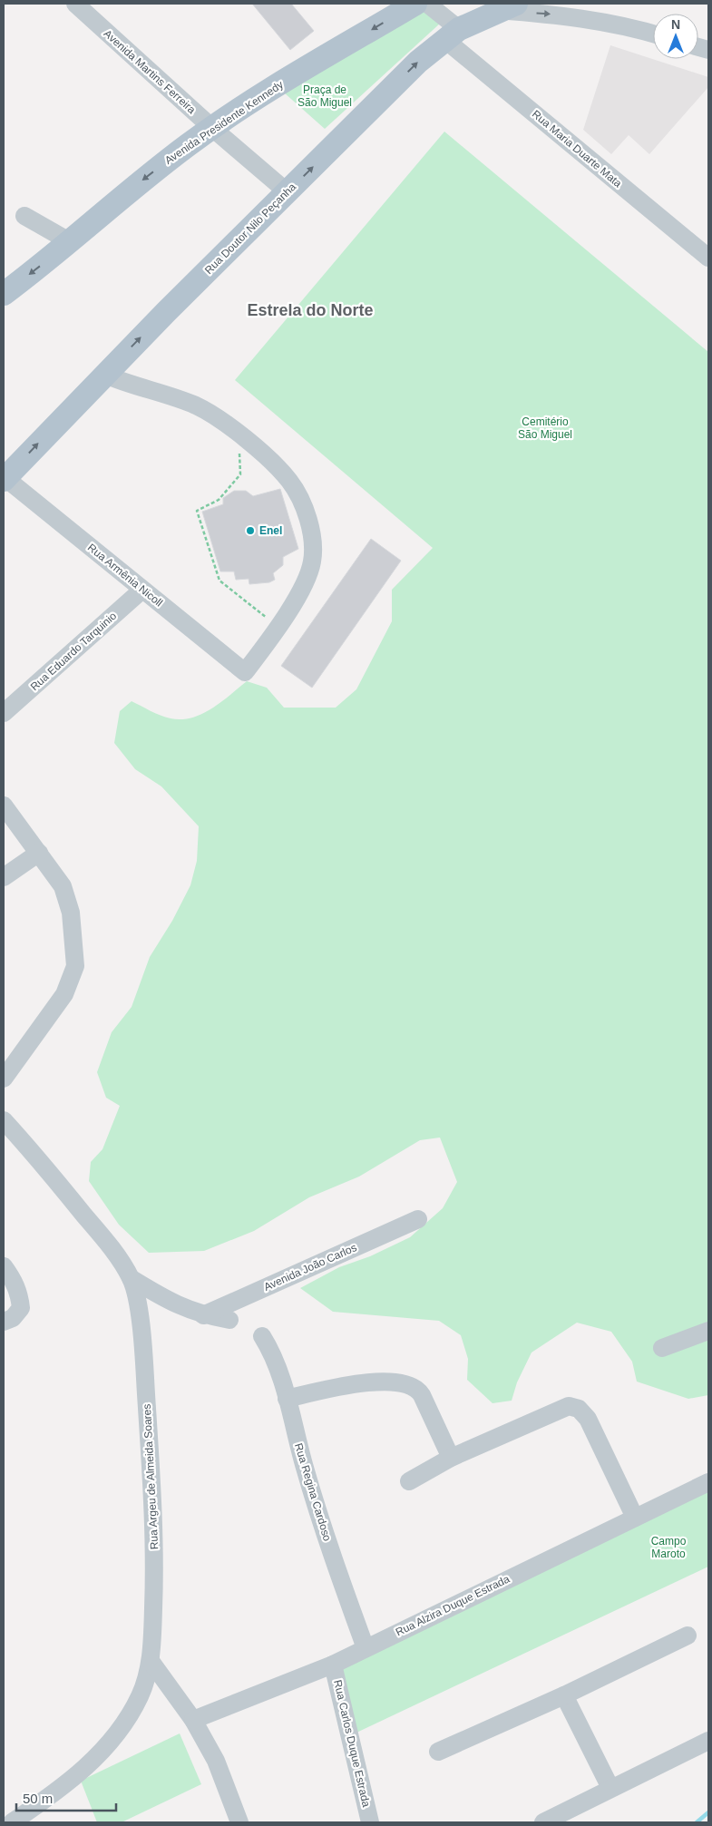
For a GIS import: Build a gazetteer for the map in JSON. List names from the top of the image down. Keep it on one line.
{"streets":{"main road":["Avenida Presidente Kennedy","Rua Doutor Nilo Peçanha"],"street":["Avenida Martins Ferreira","Rua Maria Duarte Mata","Rua Armênia Nicoll","Rua Eduardo Tarquinio","Avenida João Carlos","Rua Argeu de Almeida Soares","Rua Regina Cardoso","Rua Alzira Duque Estrada","Rua Carlos Duque Estrada"]},"crossings":[["Avenida Martins Ferreira","Avenida Presidente Kennedy"],["Avenida Martins Ferreira","Rua Doutor Nilo Peçanha"],["Rua Maria Duarte Mata","Rua Doutor Nilo Peçanha"],["Rua Doutor Nilo Peçanha","Rua Armênia Nicoll"],["Rua Armênia Nicoll","Rua Eduardo Tarquinio"],["Rua Regina Cardoso","Rua Alzira Duque Estrada"],["Rua Alzira Duque Estrada","Rua Carlos Duque Estrada"]],"one_way":["Avenida Presidente Kennedy","Rua Doutor Nilo Peçanha"],"districts":["Estrela do Norte"],"parks":["Praça de São Miguel","Cemitério São Miguel","Campo Maroto"],"places":["Enel"],"scale_bar":"50 m","north":"top"}
